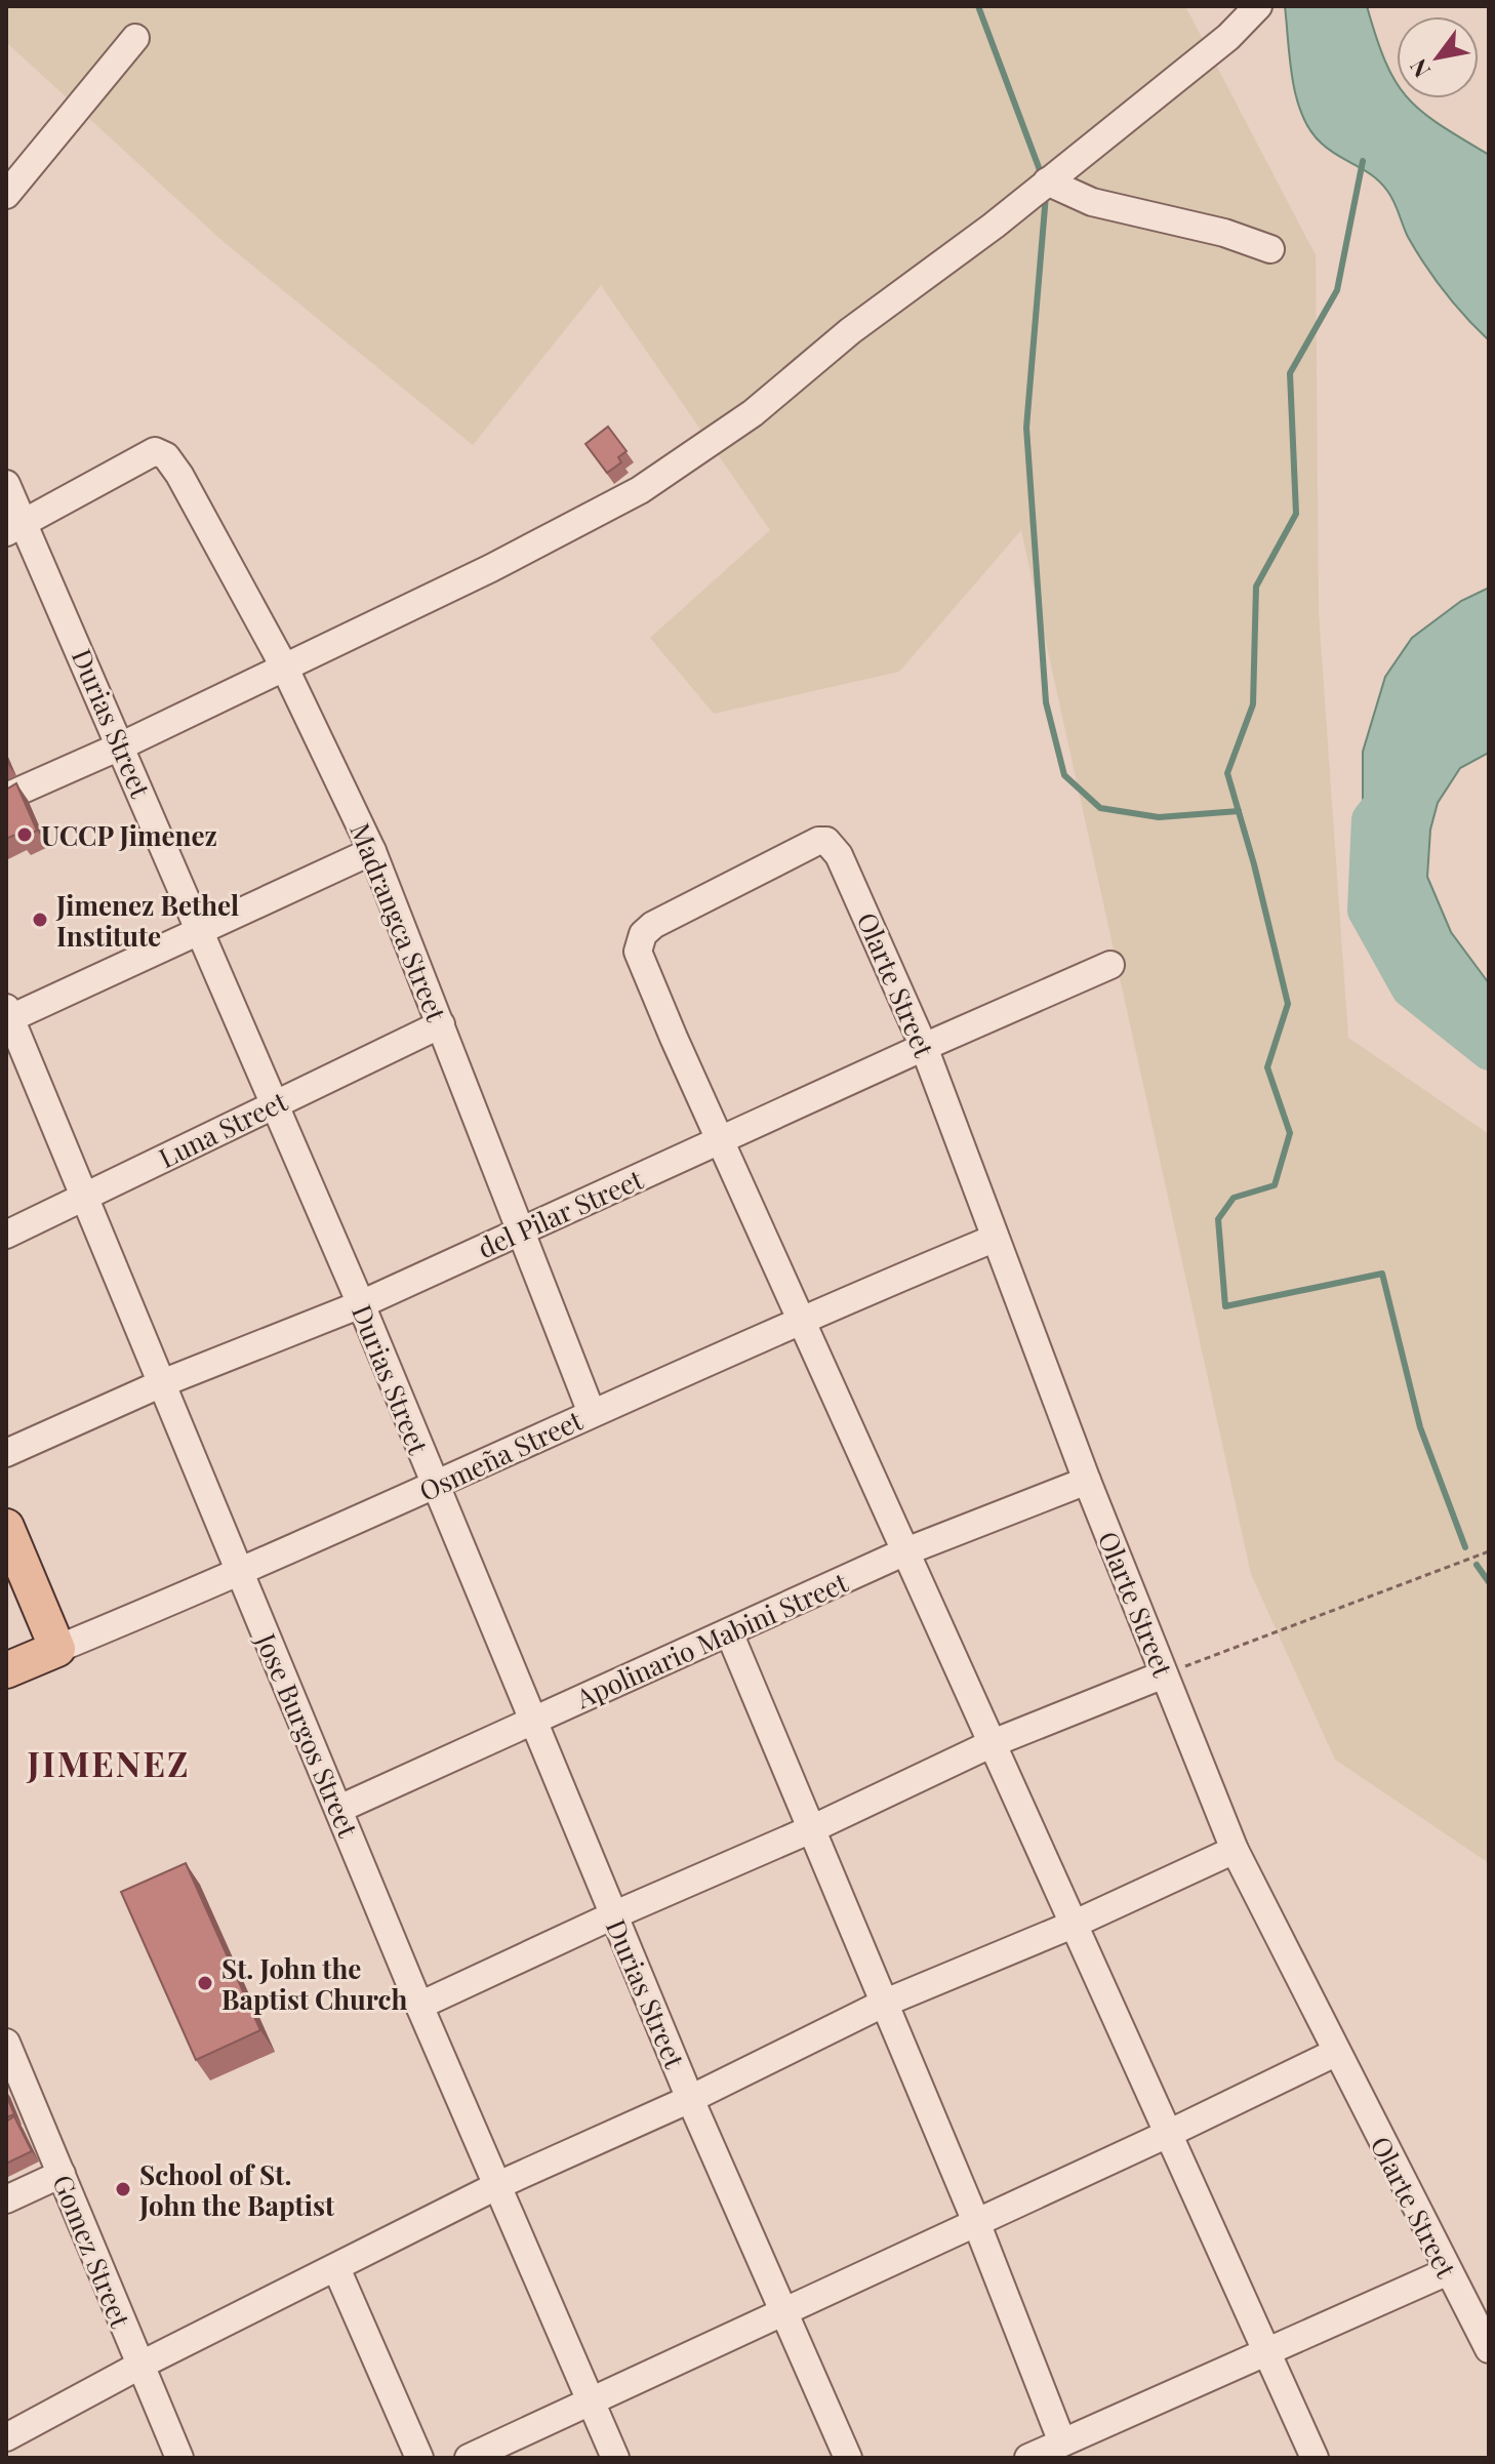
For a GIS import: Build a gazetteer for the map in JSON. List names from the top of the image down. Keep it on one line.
{"streets":{"main road":["Osmeña Street"],"street":["Durias Street","Madrangca Street","Olarte Street","Luna Street","del Pilar Street","Apolinario Mabini Street","Jose Burgos Street","Gomez Street"]},"crossings":[["Durias Street","Madrangca Street"],["Durias Street","Luna Street"],["Durias Street","del Pilar Street"],["Durias Street","Osmeña Street"],["Durias Street","Apolinario Mabini Street"],["Madrangca Street","Luna Street"],["Madrangca Street","del Pilar Street"],["Madrangca Street","Osmeña Street"],["Olarte Street","del Pilar Street"],["Olarte Street","Osmeña Street"],["Olarte Street","Apolinario Mabini Street"],["Luna Street","Jose Burgos Street"],["del Pilar Street","Jose Burgos Street"],["Osmeña Street","Jose Burgos Street"],["Apolinario Mabini Street","Jose Burgos Street"]],"districts":["JIMENEZ"],"places":["UCCP Jimenez","Jimenez Bethel Institute","St. John the Baptist Church","School of St. John the Baptist"],"north":"bottom left"}
